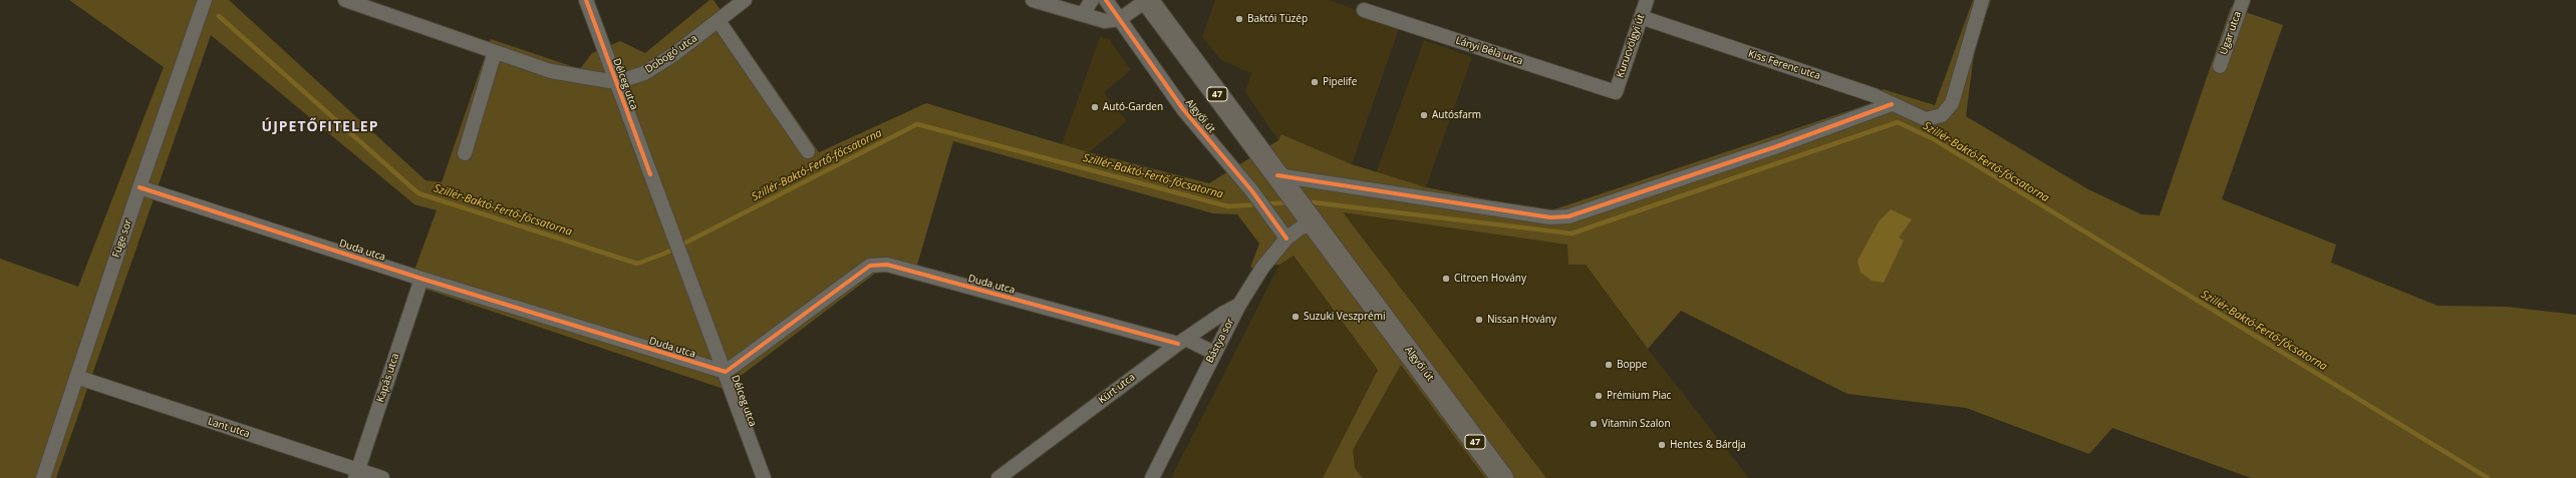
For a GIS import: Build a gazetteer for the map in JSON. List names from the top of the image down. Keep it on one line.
{"streets":{"main road":["47","Algyői út"],"street":["Ugar utca","Kurucvölgyi út","Lányi Béla utca","Dobogó utca","Kiss Ferenc utca","Délceg utca","Füge sor","Duda utca","Bástya sor","Kapás utca","Kürt utca","Lant utca"]},"crossings":[["Kurucvölgyi út","Lányi Béla utca"],["Kurucvölgyi út","Kiss Ferenc utca"],["Dobogó utca","Délceg utca"],["Délceg utca","Duda utca"],["Algyői út","Bástya sor"],["Füge sor","Duda utca"],["Füge sor","Lant utca"],["Duda utca","Bástya sor"],["Duda utca","Kapás utca"],["Duda utca","Kürt utca"],["Bástya sor","Kürt utca"],["Kapás utca","Lant utca"]],"districts":["ÚJPETŐFITELEP"],"water":["Szillér-Baktó-Fertő-főcsatorna"],"places":["Baktói Tüzép","Pipelife","Autó-Garden","Autósfarm","Citroen Hovány","Suzuki Veszprémi","Nissan Hovány","Boppe","Prémium Piac","Vitamin Szalon","Hentes & Bárdja"]}
